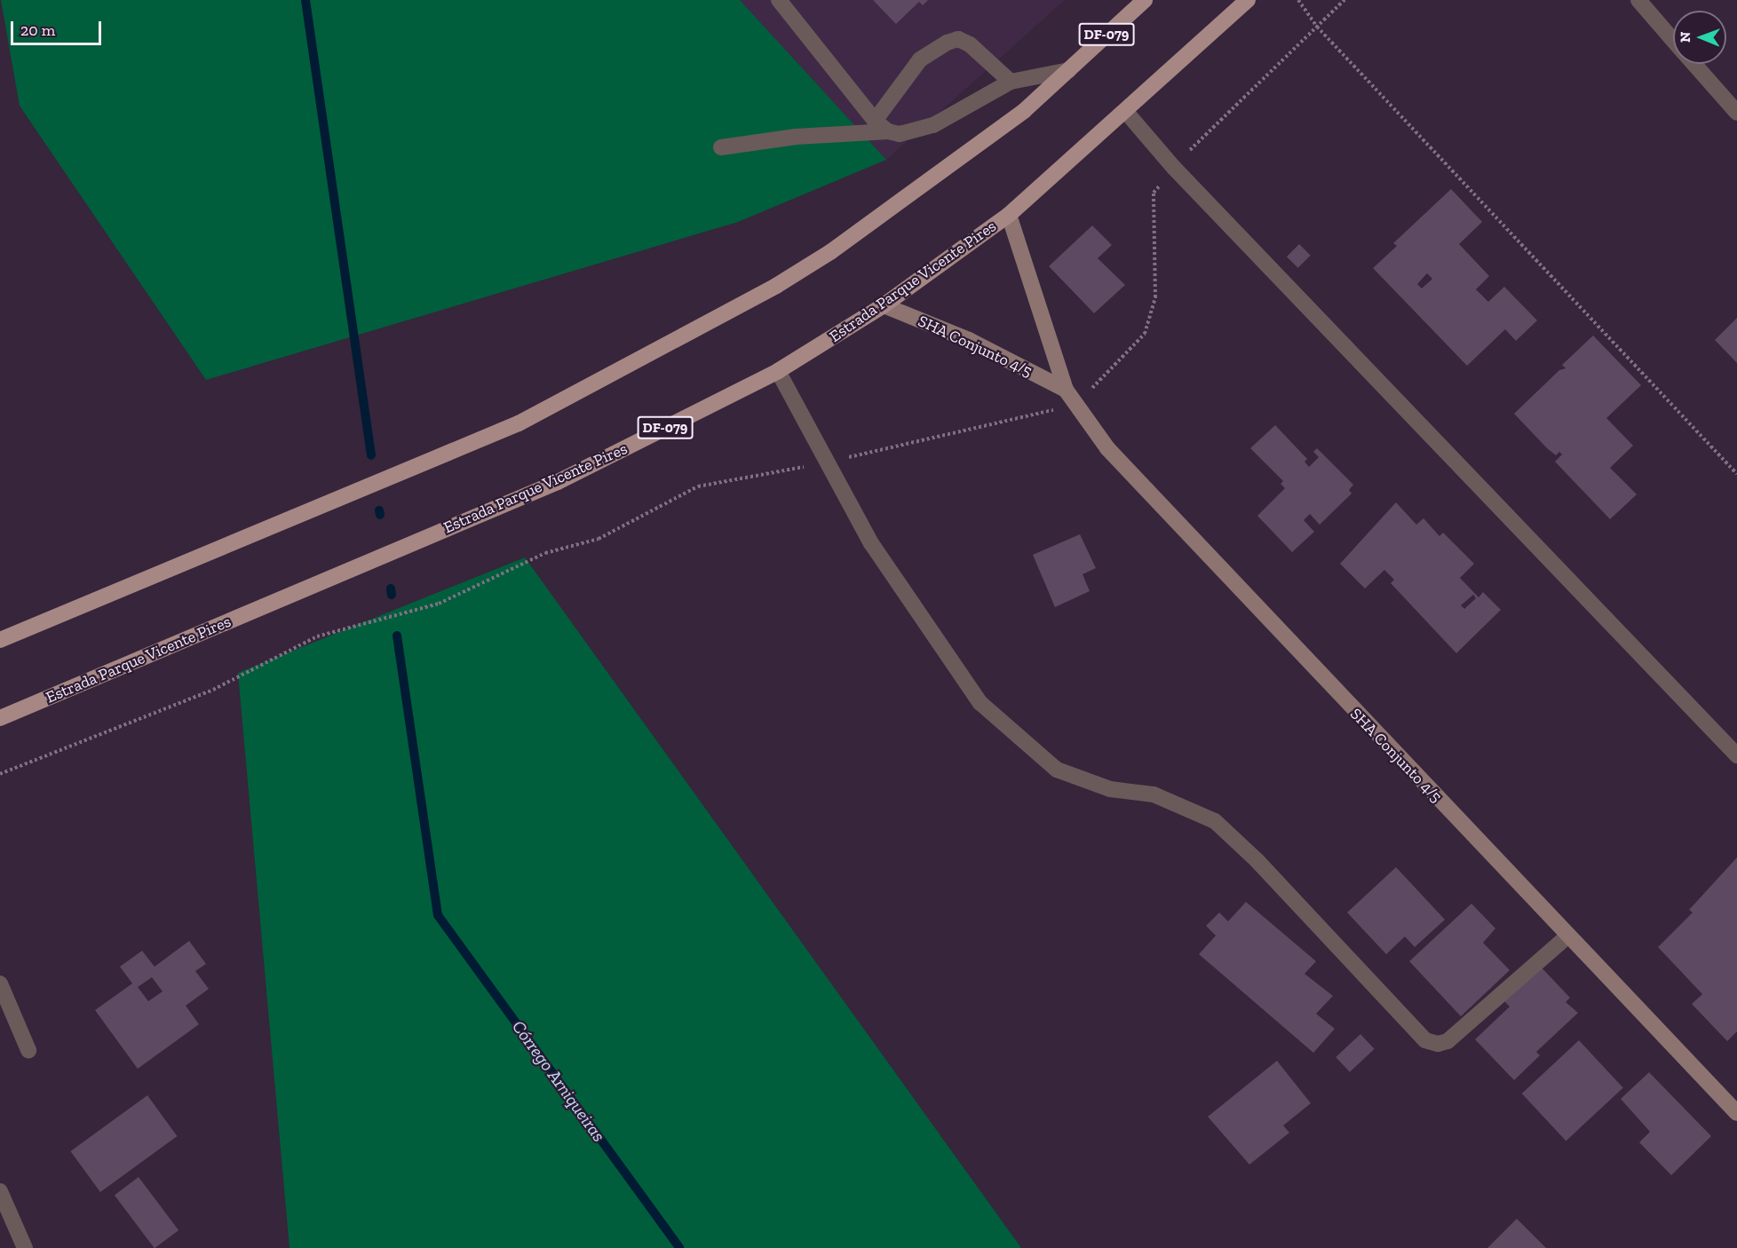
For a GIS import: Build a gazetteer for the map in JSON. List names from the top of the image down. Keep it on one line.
{"streets":{"main road":["DF-079","Estrada Parque Vicente Pires"],"street":["SHA Conjunto 4/5"]},"crossings":[["Estrada Parque Vicente Pires","SHA Conjunto 4/5"]],"water":["Córrego Arniqueiras"],"scale_bar":"20 m","north":"left"}
